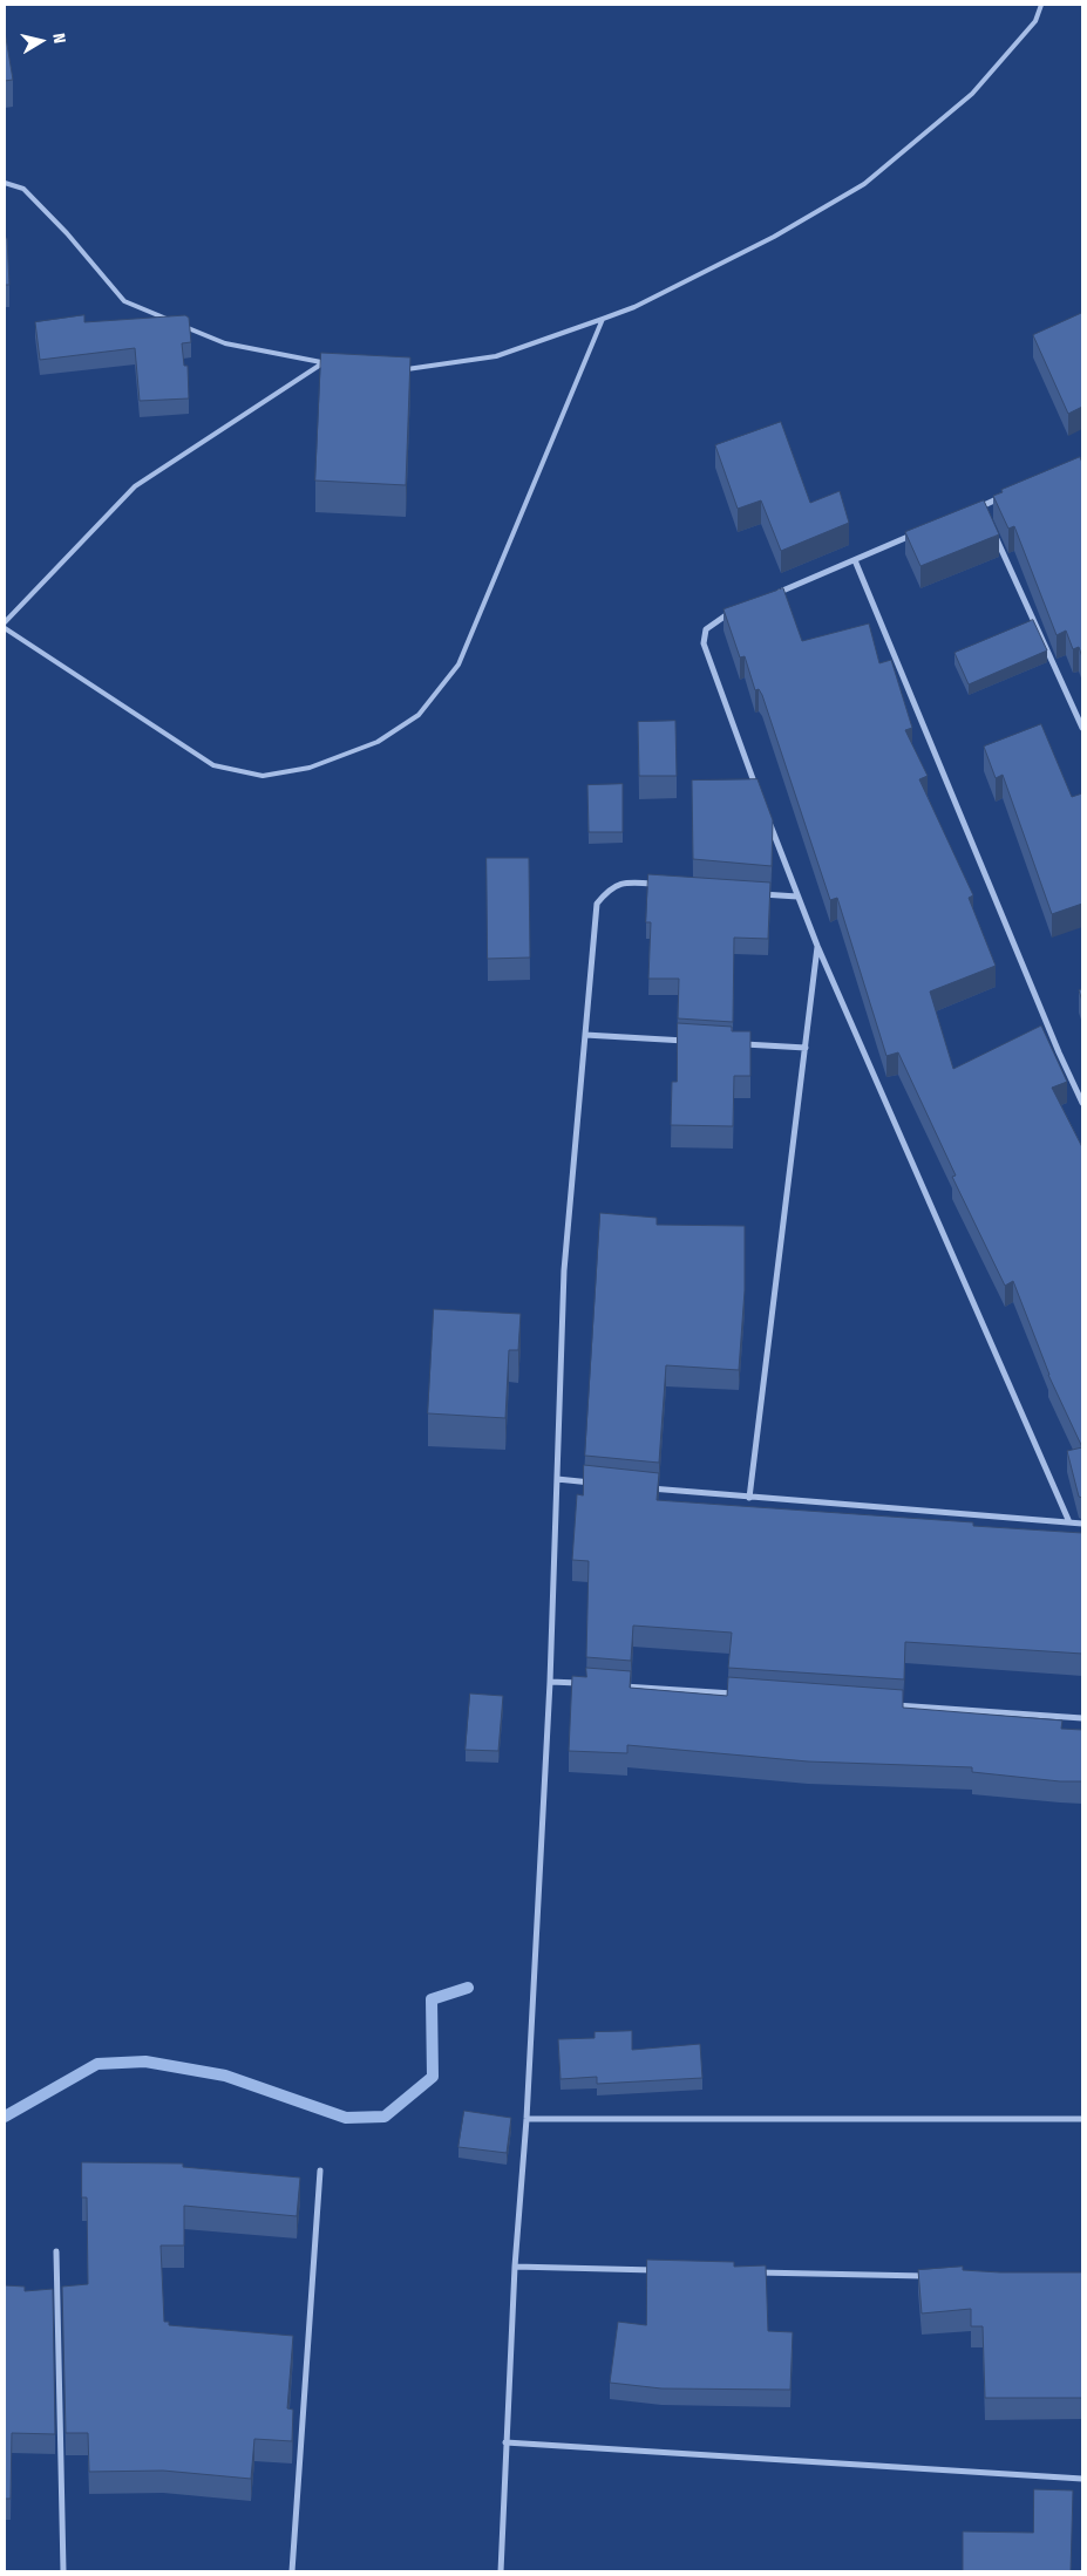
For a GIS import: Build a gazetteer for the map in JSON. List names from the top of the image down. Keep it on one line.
{"north":"right"}
